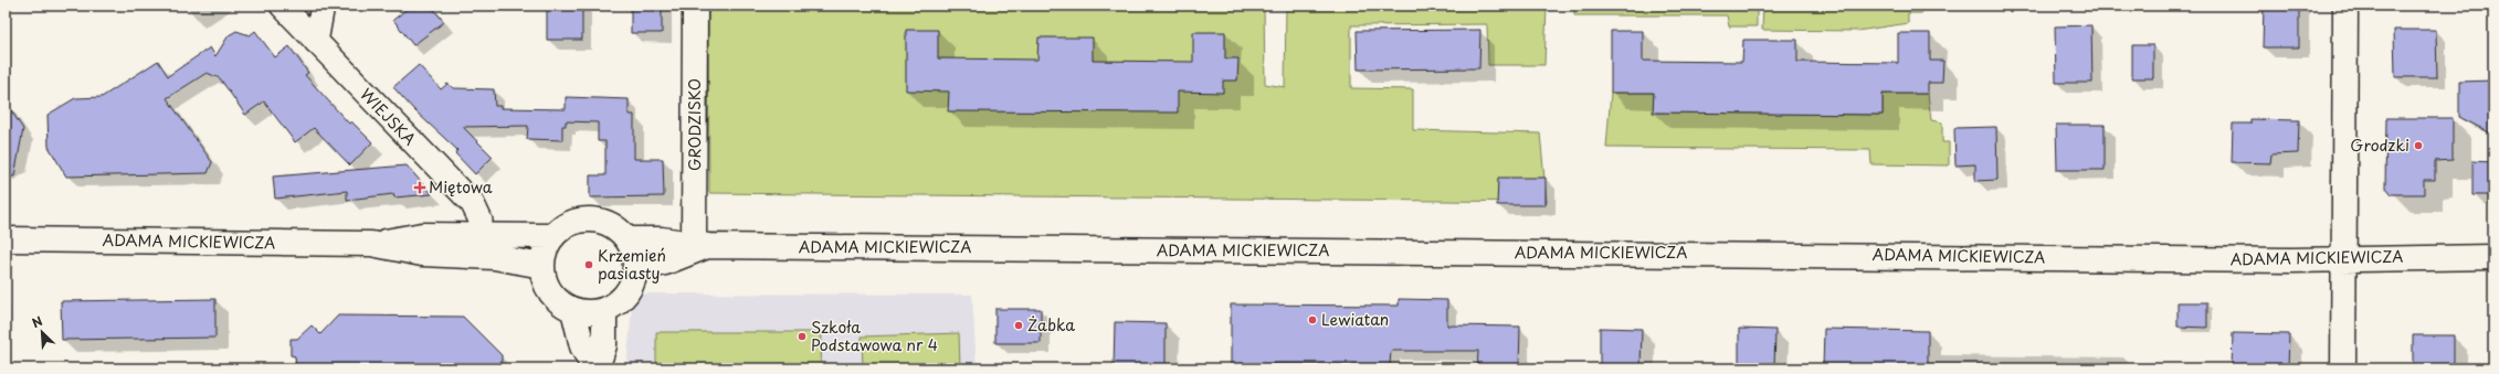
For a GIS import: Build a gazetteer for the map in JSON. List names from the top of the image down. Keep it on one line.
{"streets":{"street":["WIEJSKA","GRODZISKO","ADAMA MICKIEWICZA"]},"crossings":[["WIEJSKA","ADAMA MICKIEWICZA"],["GRODZISKO","ADAMA MICKIEWICZA"]],"places":{"other":["Grodzki","Krzemień pasiasty","Lewiatan","Żabka","Szkoła Podstawowa nr 4"],"health":["Miętowa"]},"north":"top left"}
